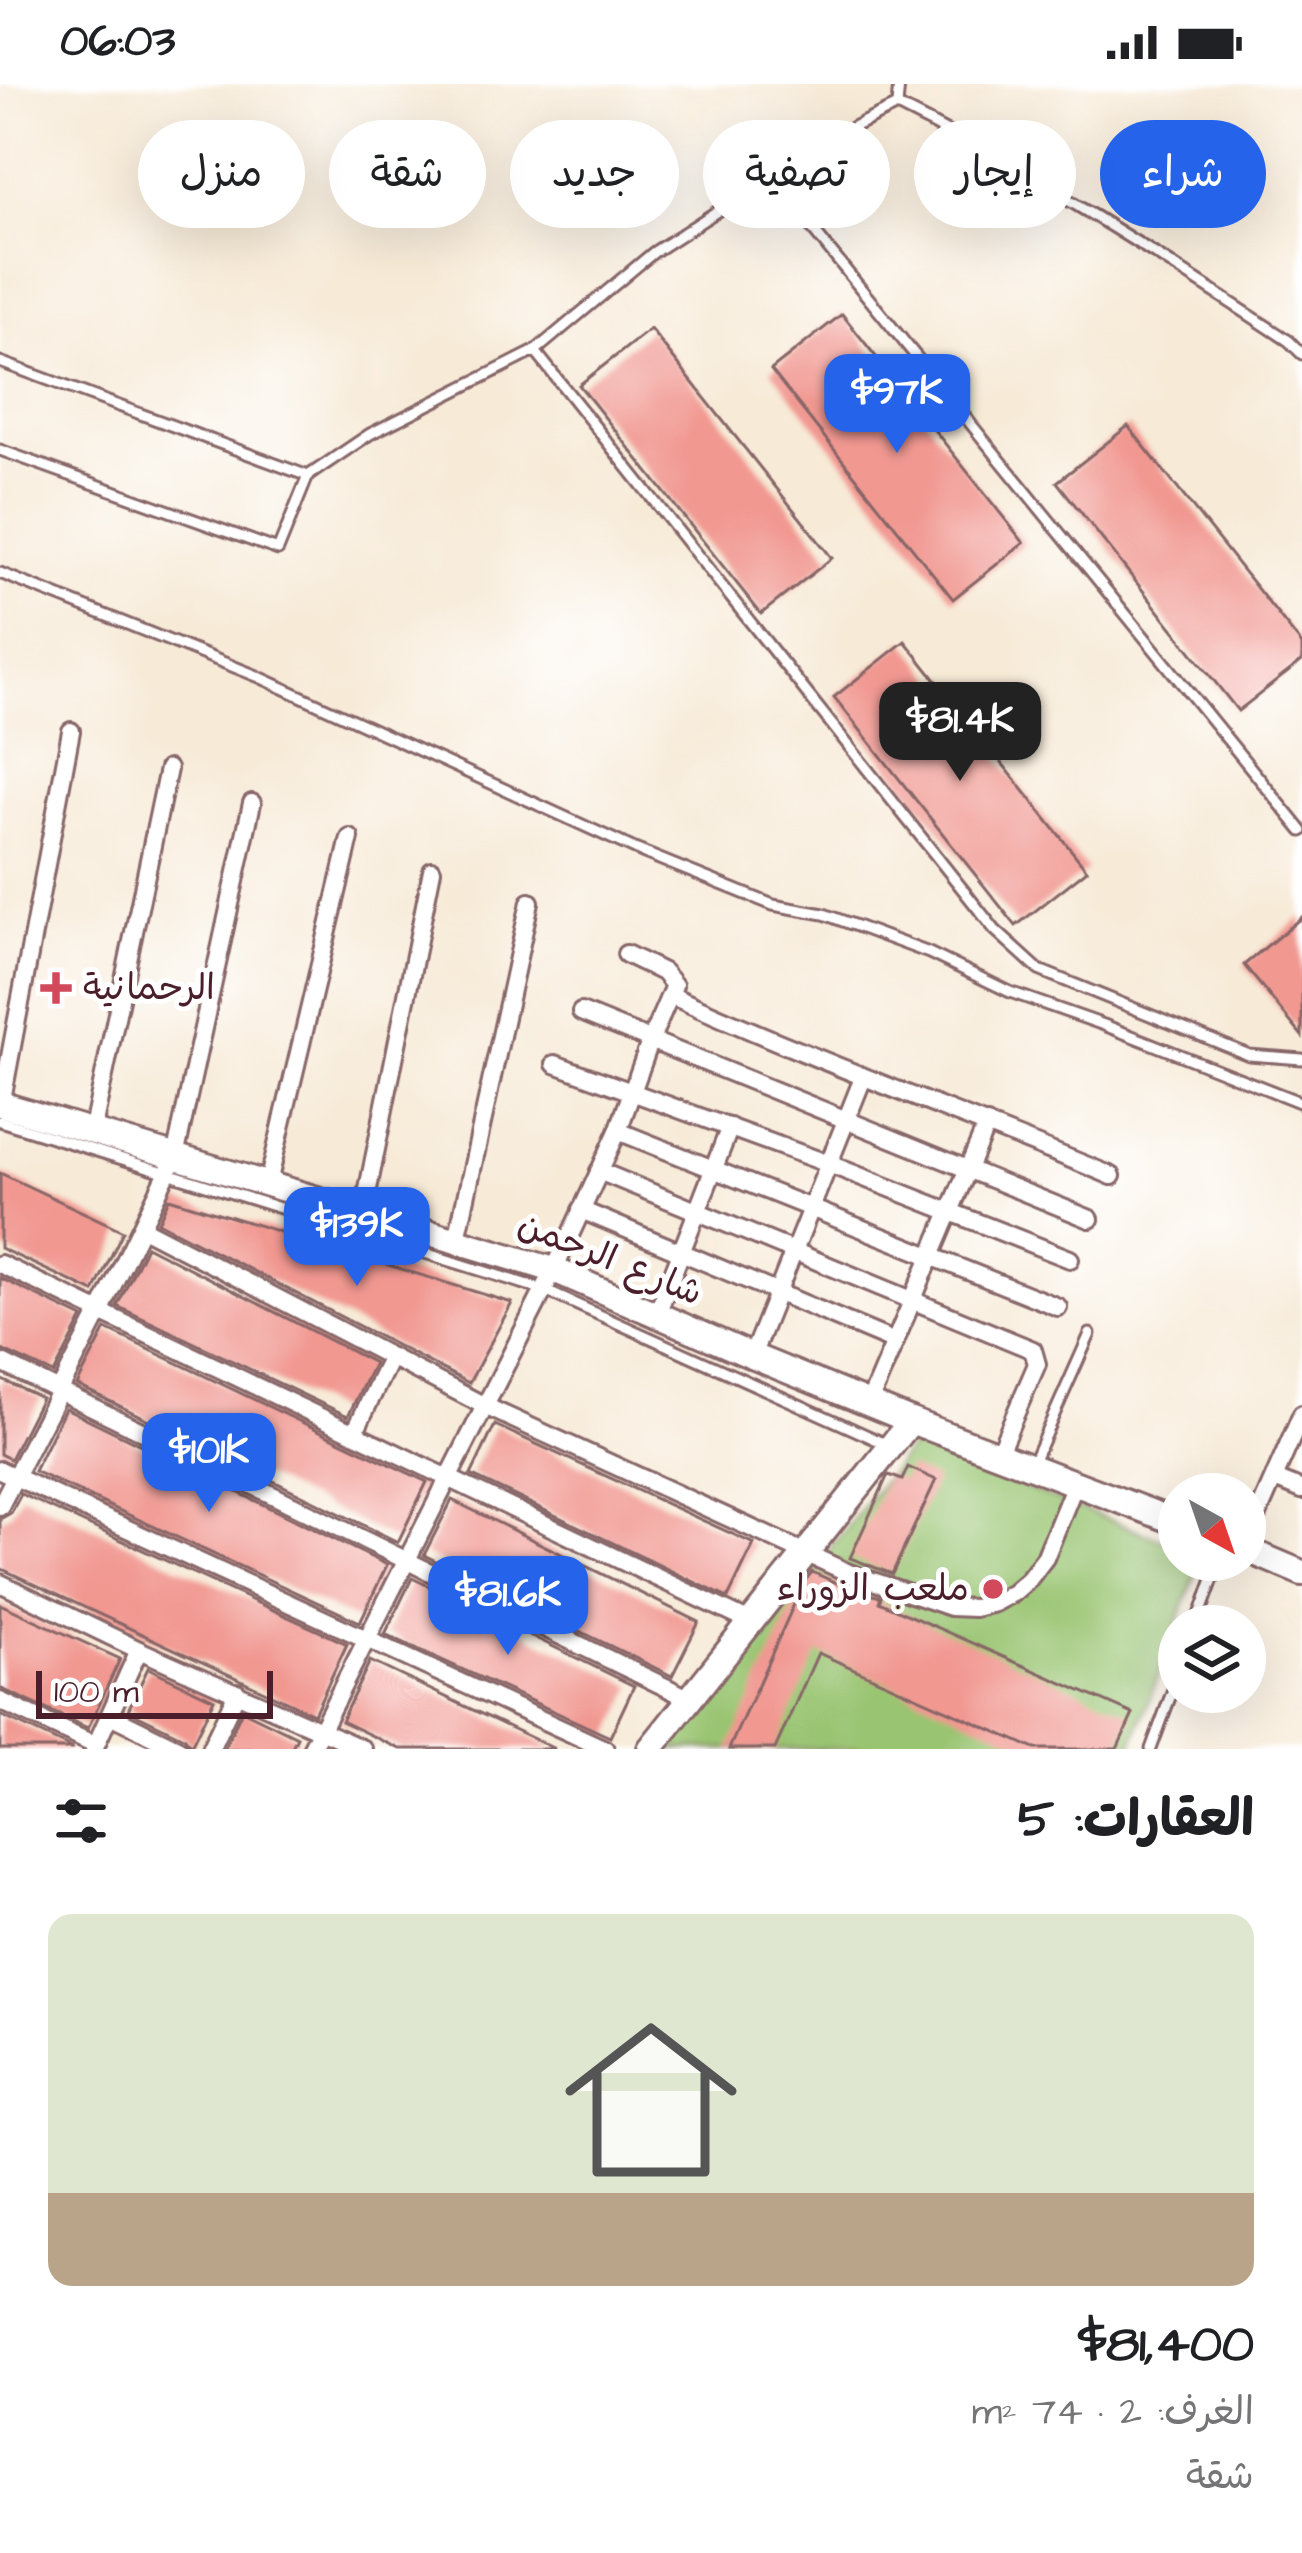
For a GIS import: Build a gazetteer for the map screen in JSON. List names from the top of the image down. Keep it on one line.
{"streets":{"street":["شارع الرحمن"]},"places":{"health":["الرحمانية"],"other":["ملعب الزوراء"]},"scale_bar":"100 m","north":"bottom right","page":{"status":"06:03","chip":["شراء","إيجار","تصفية","جديد","شقة","منزل"],"price":["$97K","$81.4K","$139K","$101K","$81.6K"],"scale":"100 m","heading":"العقارات: 5","list":[{"name":"$81,400","note":"الغرف: 2 · 74 m² · شقة"}]}}
